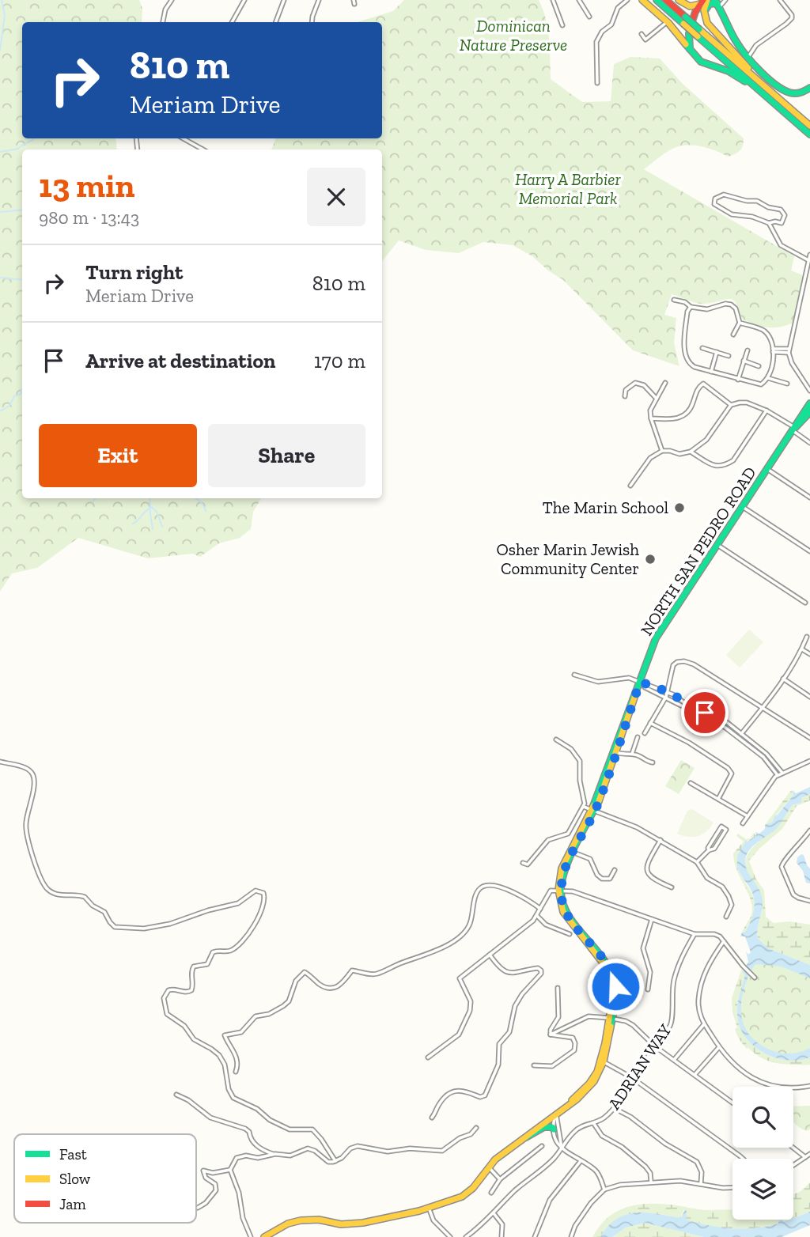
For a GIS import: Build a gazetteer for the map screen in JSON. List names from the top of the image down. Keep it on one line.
{"streets":{"main road":["NORTH SAN PEDRO ROAD"],"street":["ADRIAN WAY"]},"parks":["Dominican Nature Preserve","Harry A Barbier Memorial Park"],"places":["The Marin School","Osher Marin Jewish Community Center"],"legend":["Fast","Slow","Jam"],"page":{"turn":["810 m","Meriam Drive"],"heading":["13 min","980 m · 13:43"],"list":[{"name":"Turn right","note":"Meriam Drive","value":"810 m"},{"name":"Arrive at destination","value":"170 m"}],"buttons":["Exit","Share"]}}
